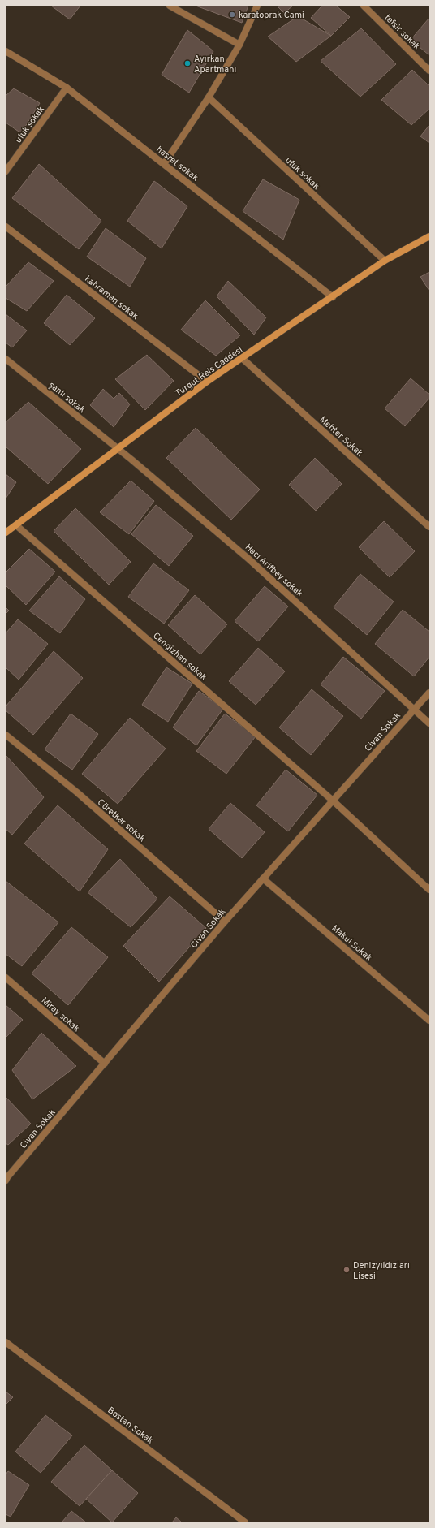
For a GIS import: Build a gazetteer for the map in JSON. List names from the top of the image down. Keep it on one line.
{"streets":{"street":["tefsir sokak","ufuk sokak","hasret sokak","kahraman sokak","Turgut Reis Caddesi","şanlı sokak","Mehter Sokak","Hacı Arifbey sokak","Cengizhan sokak","Civan Sokak","Cüretkar sokak","Makul Sokak","Miray sokak","Bostan Sokak"]},"crossings":[["ufuk sokak","hasret sokak"],["ufuk sokak","Turgut Reis Caddesi"],["hasret sokak","Turgut Reis Caddesi"],["kahraman sokak","Turgut Reis Caddesi"],["Turgut Reis Caddesi","şanlı sokak"],["Turgut Reis Caddesi","Mehter Sokak"],["Turgut Reis Caddesi","Hacı Arifbey sokak"],["Turgut Reis Caddesi","Cengizhan sokak"],["şanlı sokak","Hacı Arifbey sokak"],["Hacı Arifbey sokak","Civan Sokak"],["Cengizhan sokak","Civan Sokak"],["Civan Sokak","Cüretkar sokak"],["Civan Sokak","Makul Sokak"],["Civan Sokak","Miray sokak"]],"places":["karatoprak Cami","Ayırkan Apartmanı","Denizyıldızları Lisesi"]}
